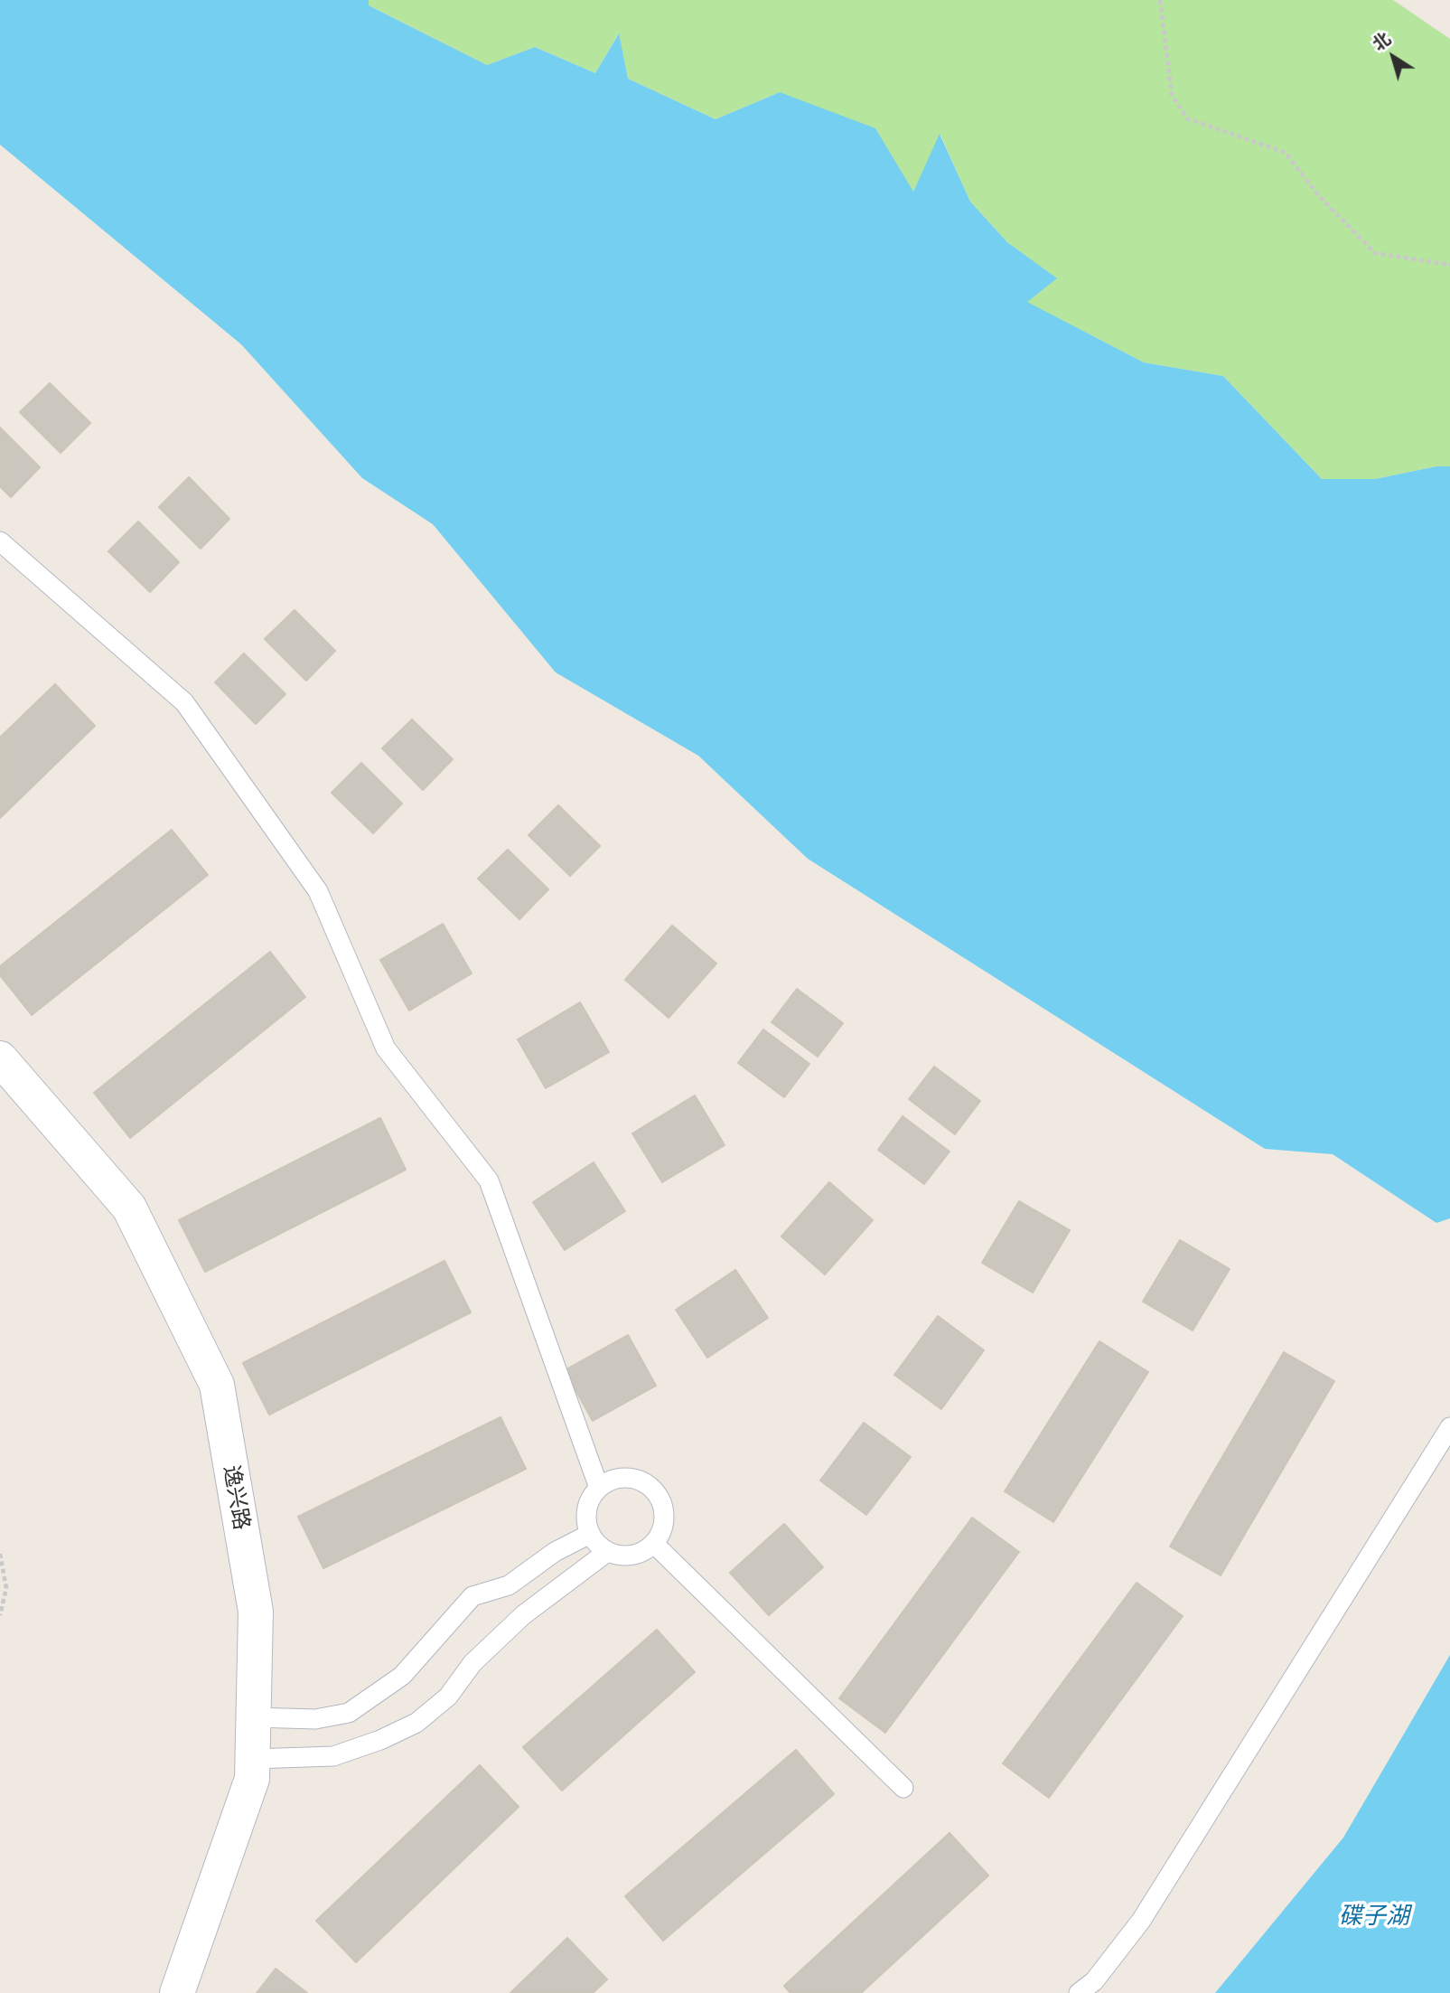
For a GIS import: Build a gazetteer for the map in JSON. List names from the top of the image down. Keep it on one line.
{"streets":{"street":["逸兴路"]},"water":["碟子湖"],"north":"top left"}
